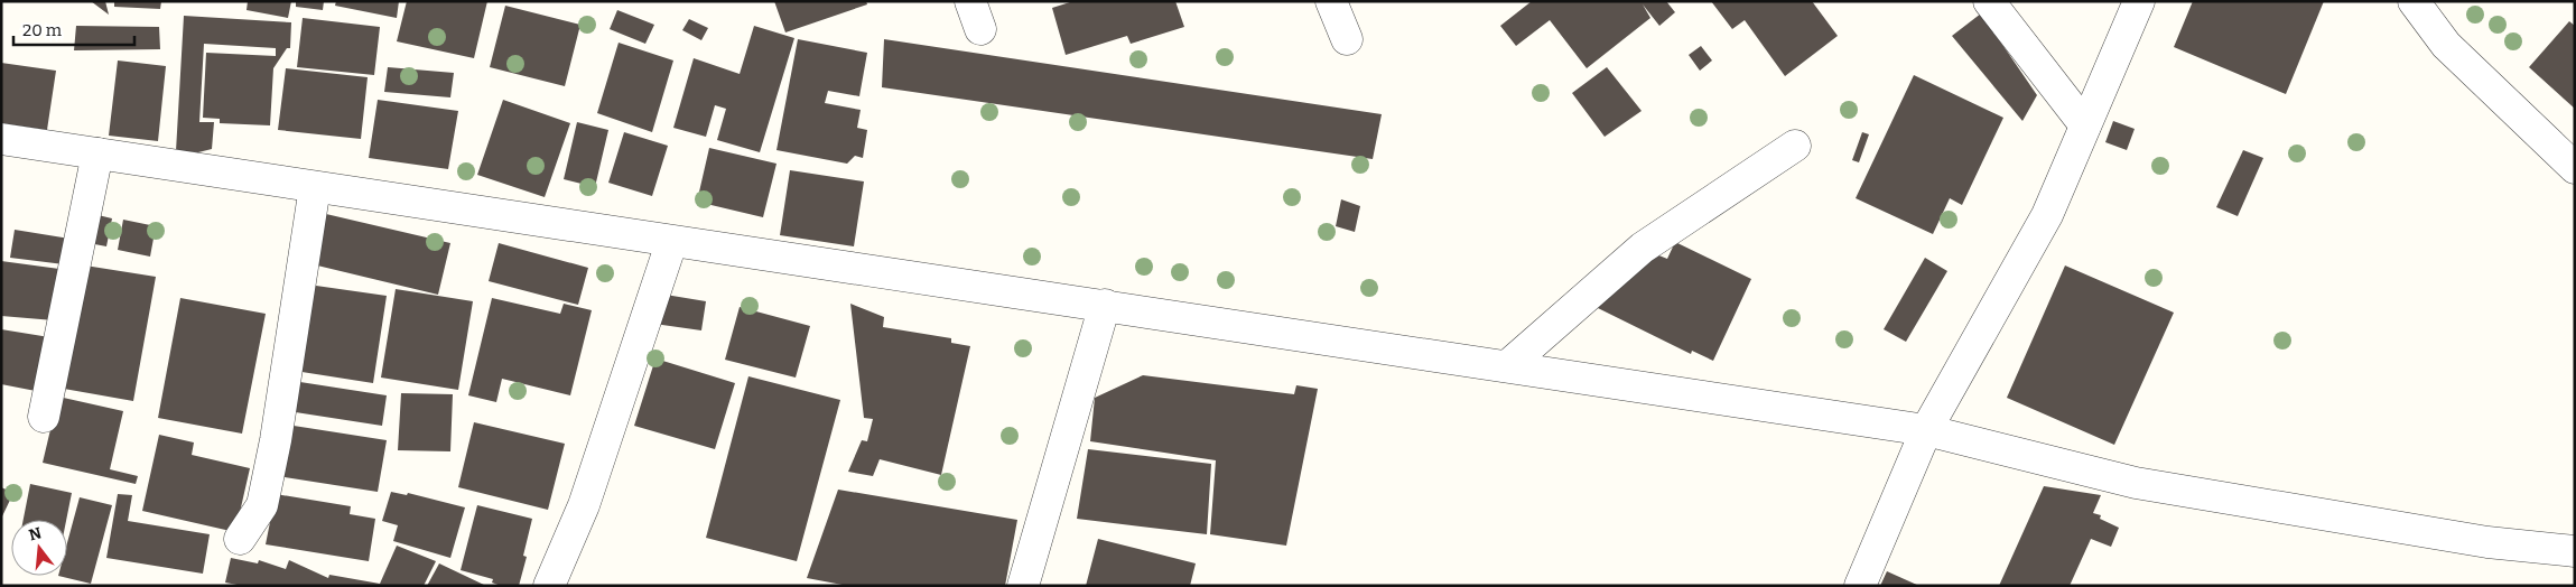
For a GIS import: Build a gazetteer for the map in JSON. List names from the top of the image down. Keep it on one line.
{"scale_bar":"20 m","north":"top"}
